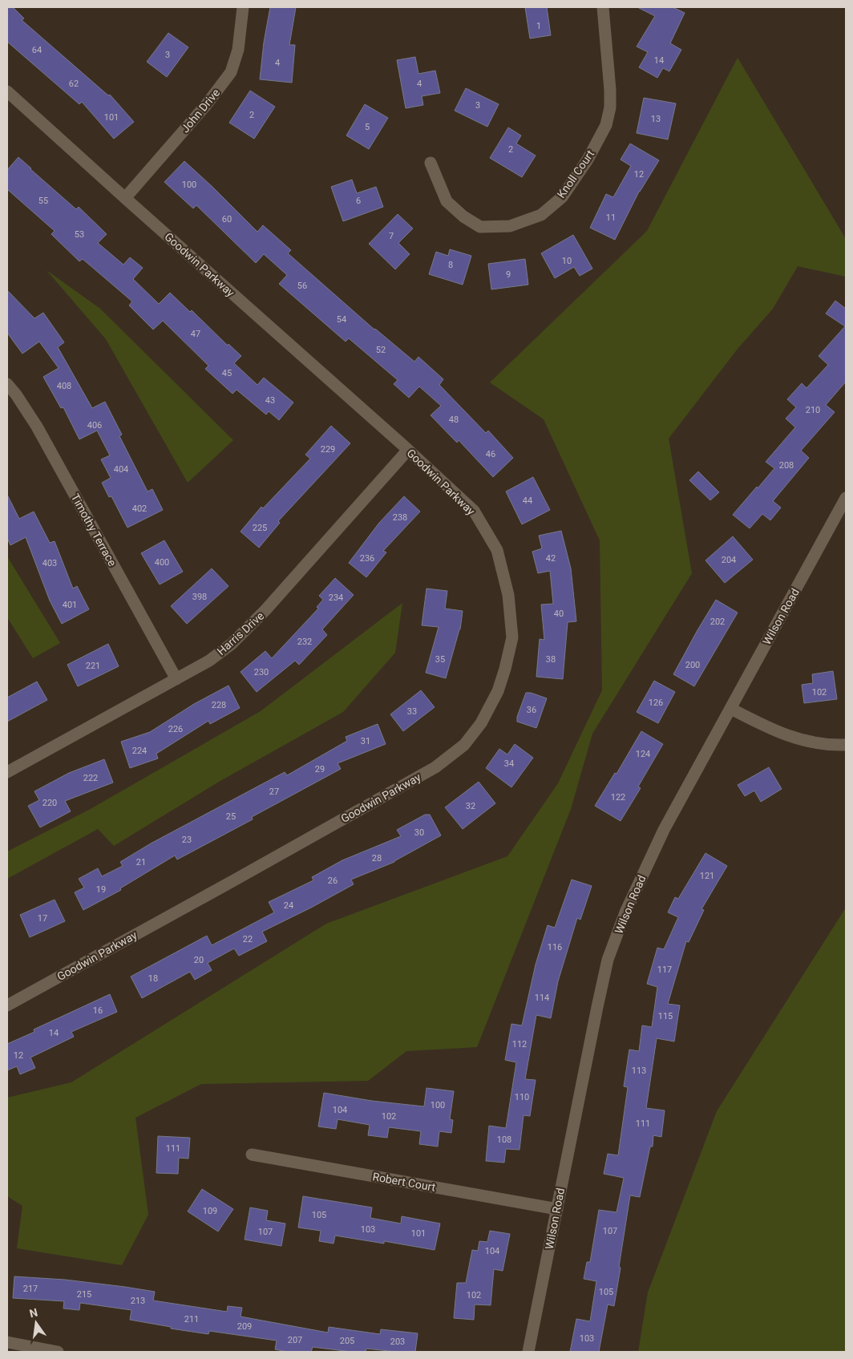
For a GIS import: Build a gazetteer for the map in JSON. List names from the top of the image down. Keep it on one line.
{"streets":{"street":["John Drive","Knoll Court","Goodwin Parkway","Timothy Terrace","Wilson Road","Harris Drive","Robert Court"]},"crossings":[["John Drive","Goodwin Parkway"],["Goodwin Parkway","Harris Drive"],["Timothy Terrace","Harris Drive"],["Wilson Road","Robert Court"]],"house_numbers":["1","64","3","14","4","62","4","3","2","101","13","5","2","12","100","55","6","11","60","53","7","10","8","9","56","54","47","52","45","408","43","210","48","406","229","46","208","404","44","402","238","225","236","42","204","400","403","398","234","401","40","202","232","35","38","200","221","230","102","126","228","36","33","226","31","224","124","34","29","222","27","122","220","32","25","30","23","28","21","121","26","19","24","17","22","116","20","117","18","114","16","115","14","112","12","113","110","100","104","102","111","108","111","109","105","103","107","107","101","104","217","105","215","102","213","211","209","103","207","205","203"],"north":"top"}
